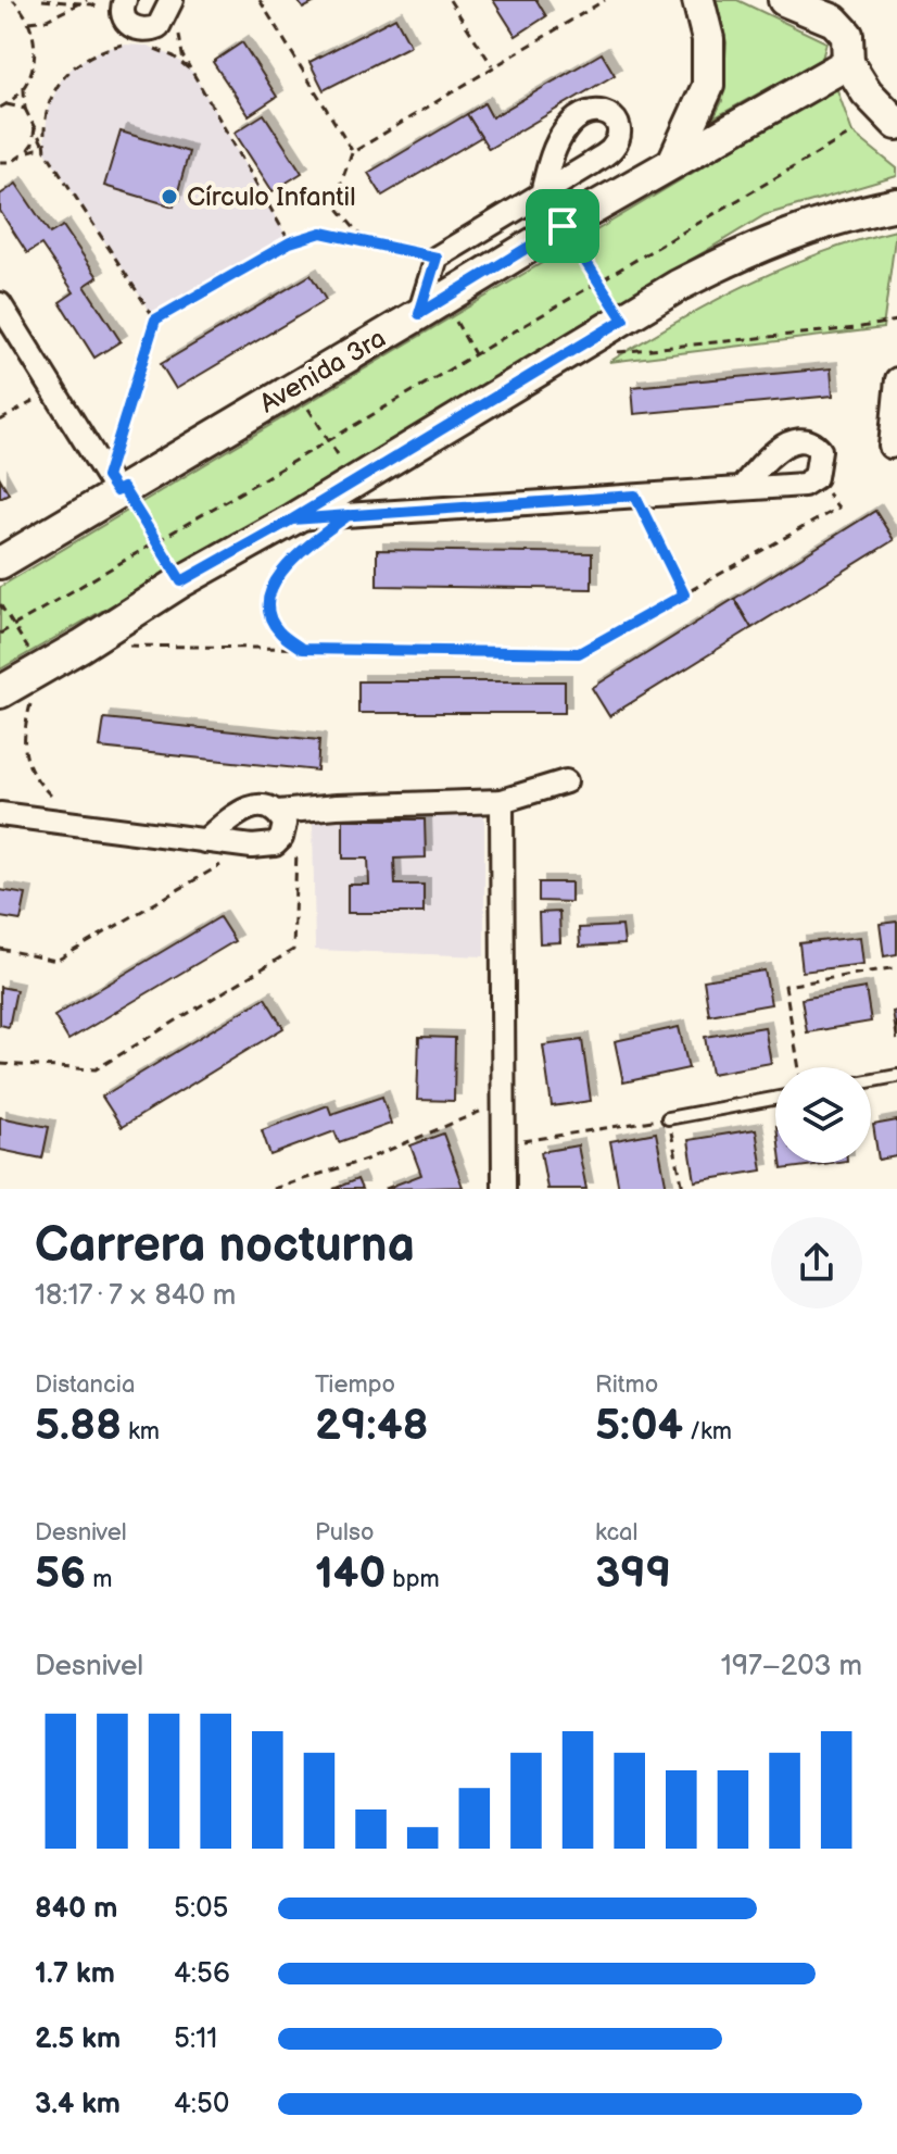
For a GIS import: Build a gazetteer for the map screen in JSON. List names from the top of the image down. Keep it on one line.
{"streets":{"main road":["Avenida 3ra"]},"places":["Círculo Infantil"],"page":{"heading":["Carrera nocturna","18:17 · 7 × 840 m"],"stats":[["Distancia","5.88 km"],["Tiempo","29:48"],["Ritmo","5:04 /km"],["Desnivel","56 m"],["Pulso","140 bpm"],["kcal","399"]],"chart":["Desnivel","197–203 m"],"list":[{"name":"840 m","note":"5:05"},{"name":"1.7 km","note":"4:56"},{"name":"2.5 km","note":"5:11"},{"name":"3.4 km","note":"4:50"}]}}
